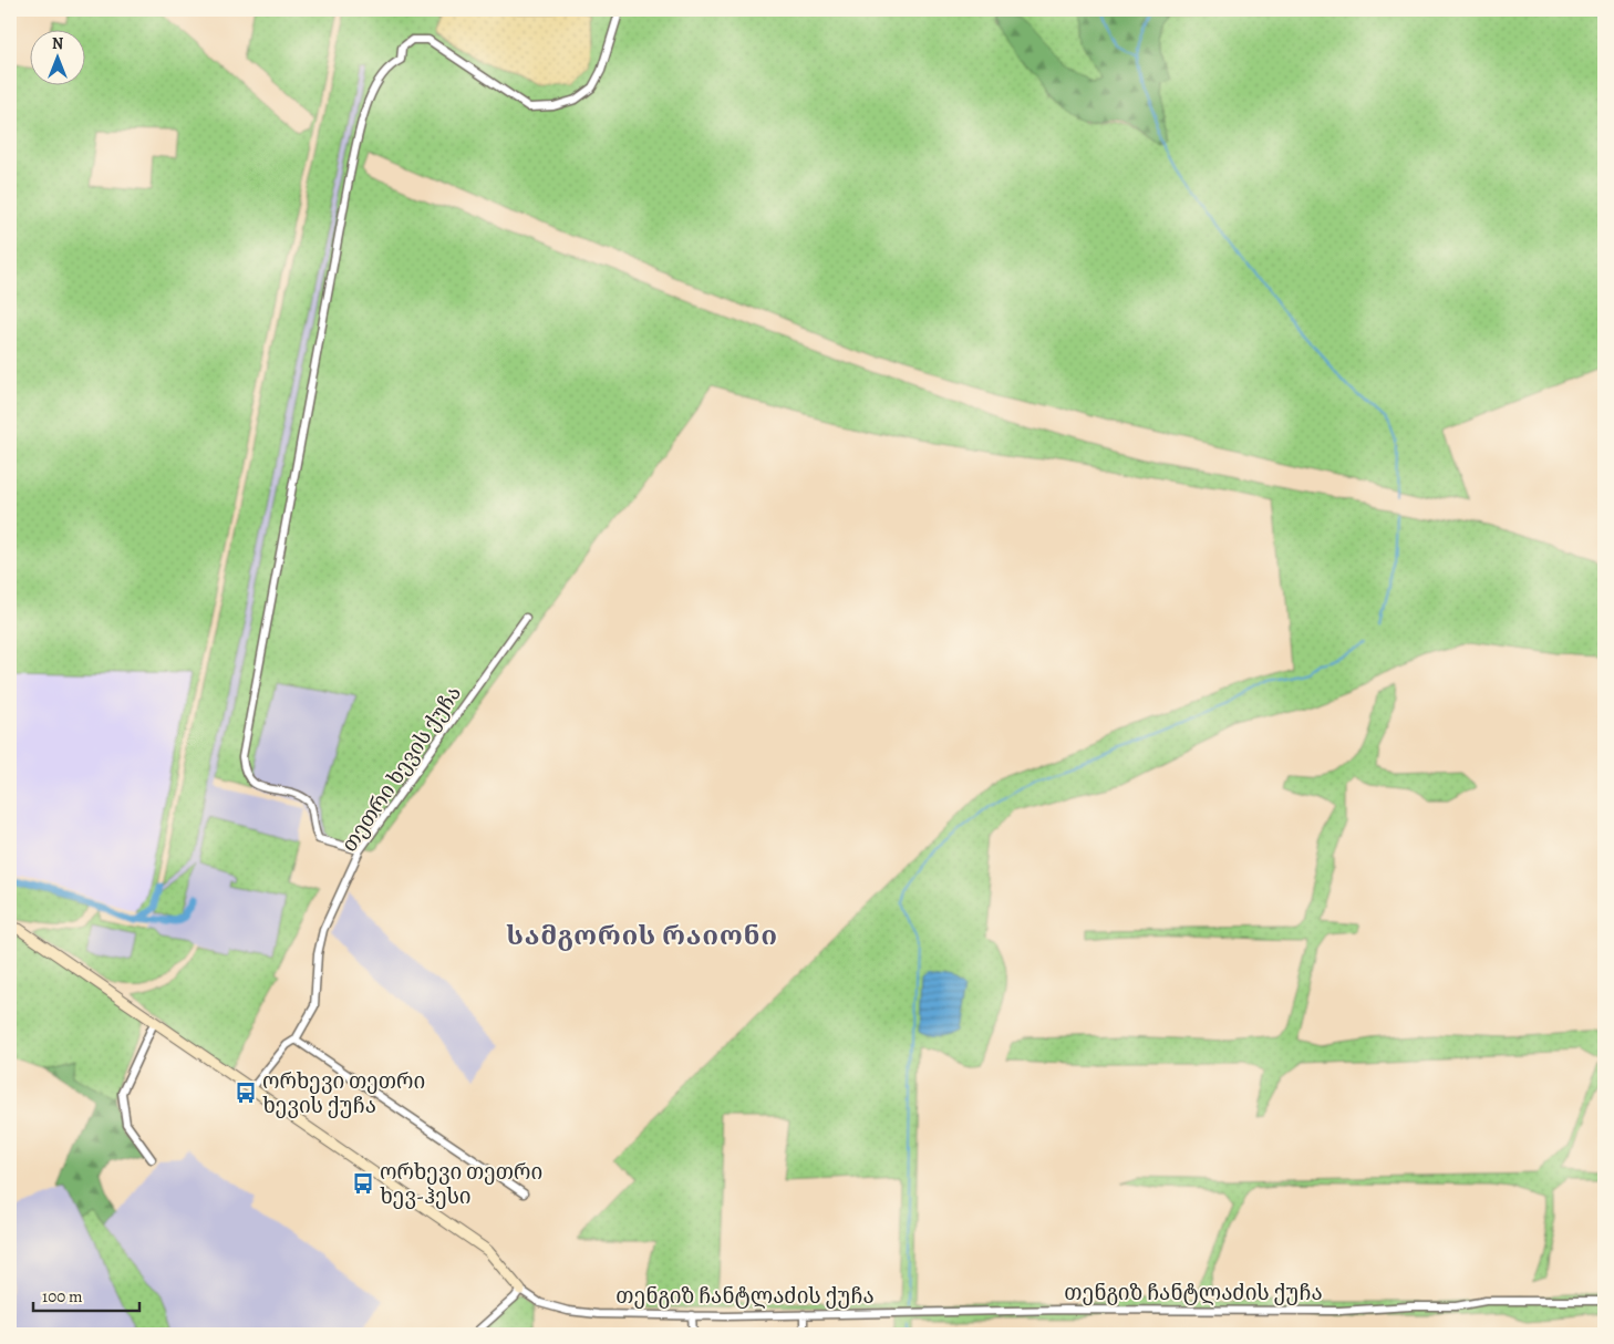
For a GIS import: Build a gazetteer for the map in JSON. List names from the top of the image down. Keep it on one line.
{"streets":{"street":["თეთრი ხევის ქუჩა","თენგიზ ჩანტლაძის ქუჩა"]},"crossings":[["თეთრი ხევის ქუჩა","თენგიზ ჩანტლაძის ქუჩა"]],"districts":["სამგორის რაიონი"],"places":{"bus stop":["ორხევი თეთრი ხევის ქუჩა","ორხევი თეთრი ხევ-ჰესი"]},"scale_bar":"100 m","north":"top"}
